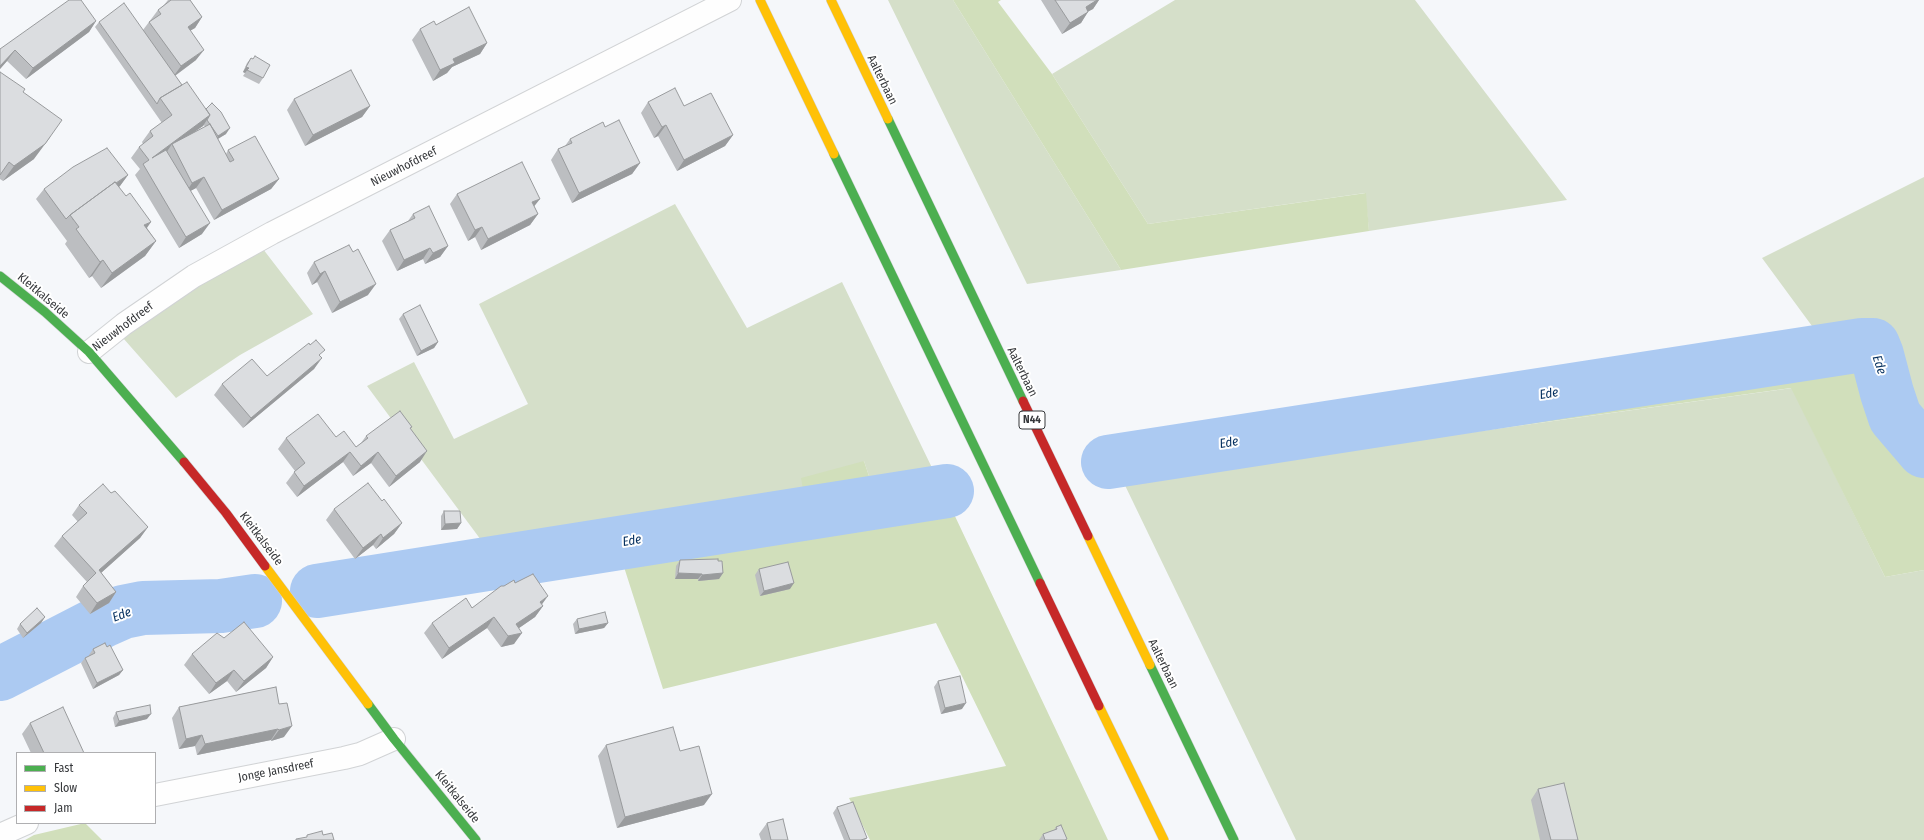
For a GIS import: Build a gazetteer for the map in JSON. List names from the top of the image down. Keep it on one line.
{"streets":{"main road":["Aalterbaan","Kleitkalseide","N44"],"street":["Nieuwhofdreef","Jonge Jansdreef"]},"crossings":[["Nieuwhofdreef","Kleitkalseide"],["Kleitkalseide","Jonge Jansdreef"]],"water":["Ede"],"legend":["Fast","Slow","Jam"]}
